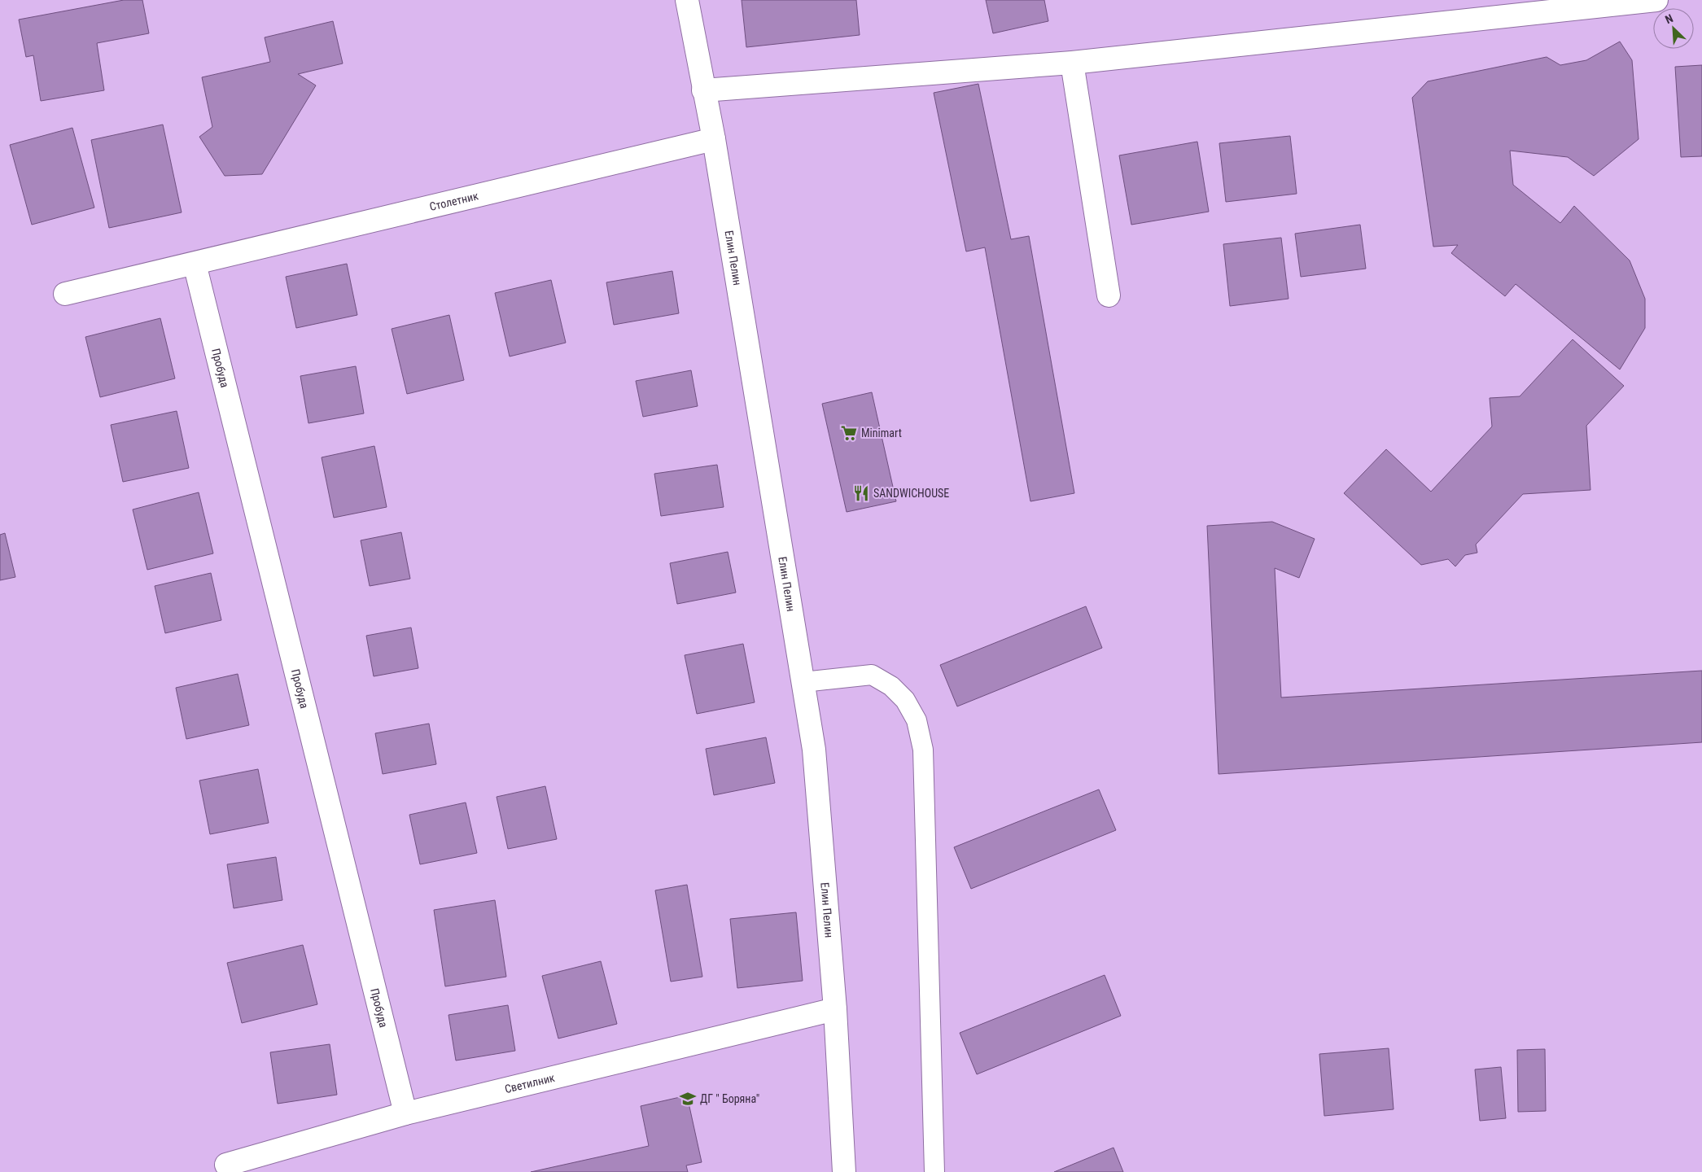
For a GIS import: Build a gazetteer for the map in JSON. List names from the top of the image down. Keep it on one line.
{"streets":{"street":["Столетник","Елин Пелин","Пробуда","Светилник"]},"crossings":[["Столетник","Елин Пелин"],["Столетник","Пробуда"],["Елин Пелин","Светилник"],["Пробуда","Светилник"]],"places":{"supermarket":["Minimart"],"restaurant":["SANDWICHOUSE"],"school or university":["ДГ \" Боряна\""]},"north":"top left"}
